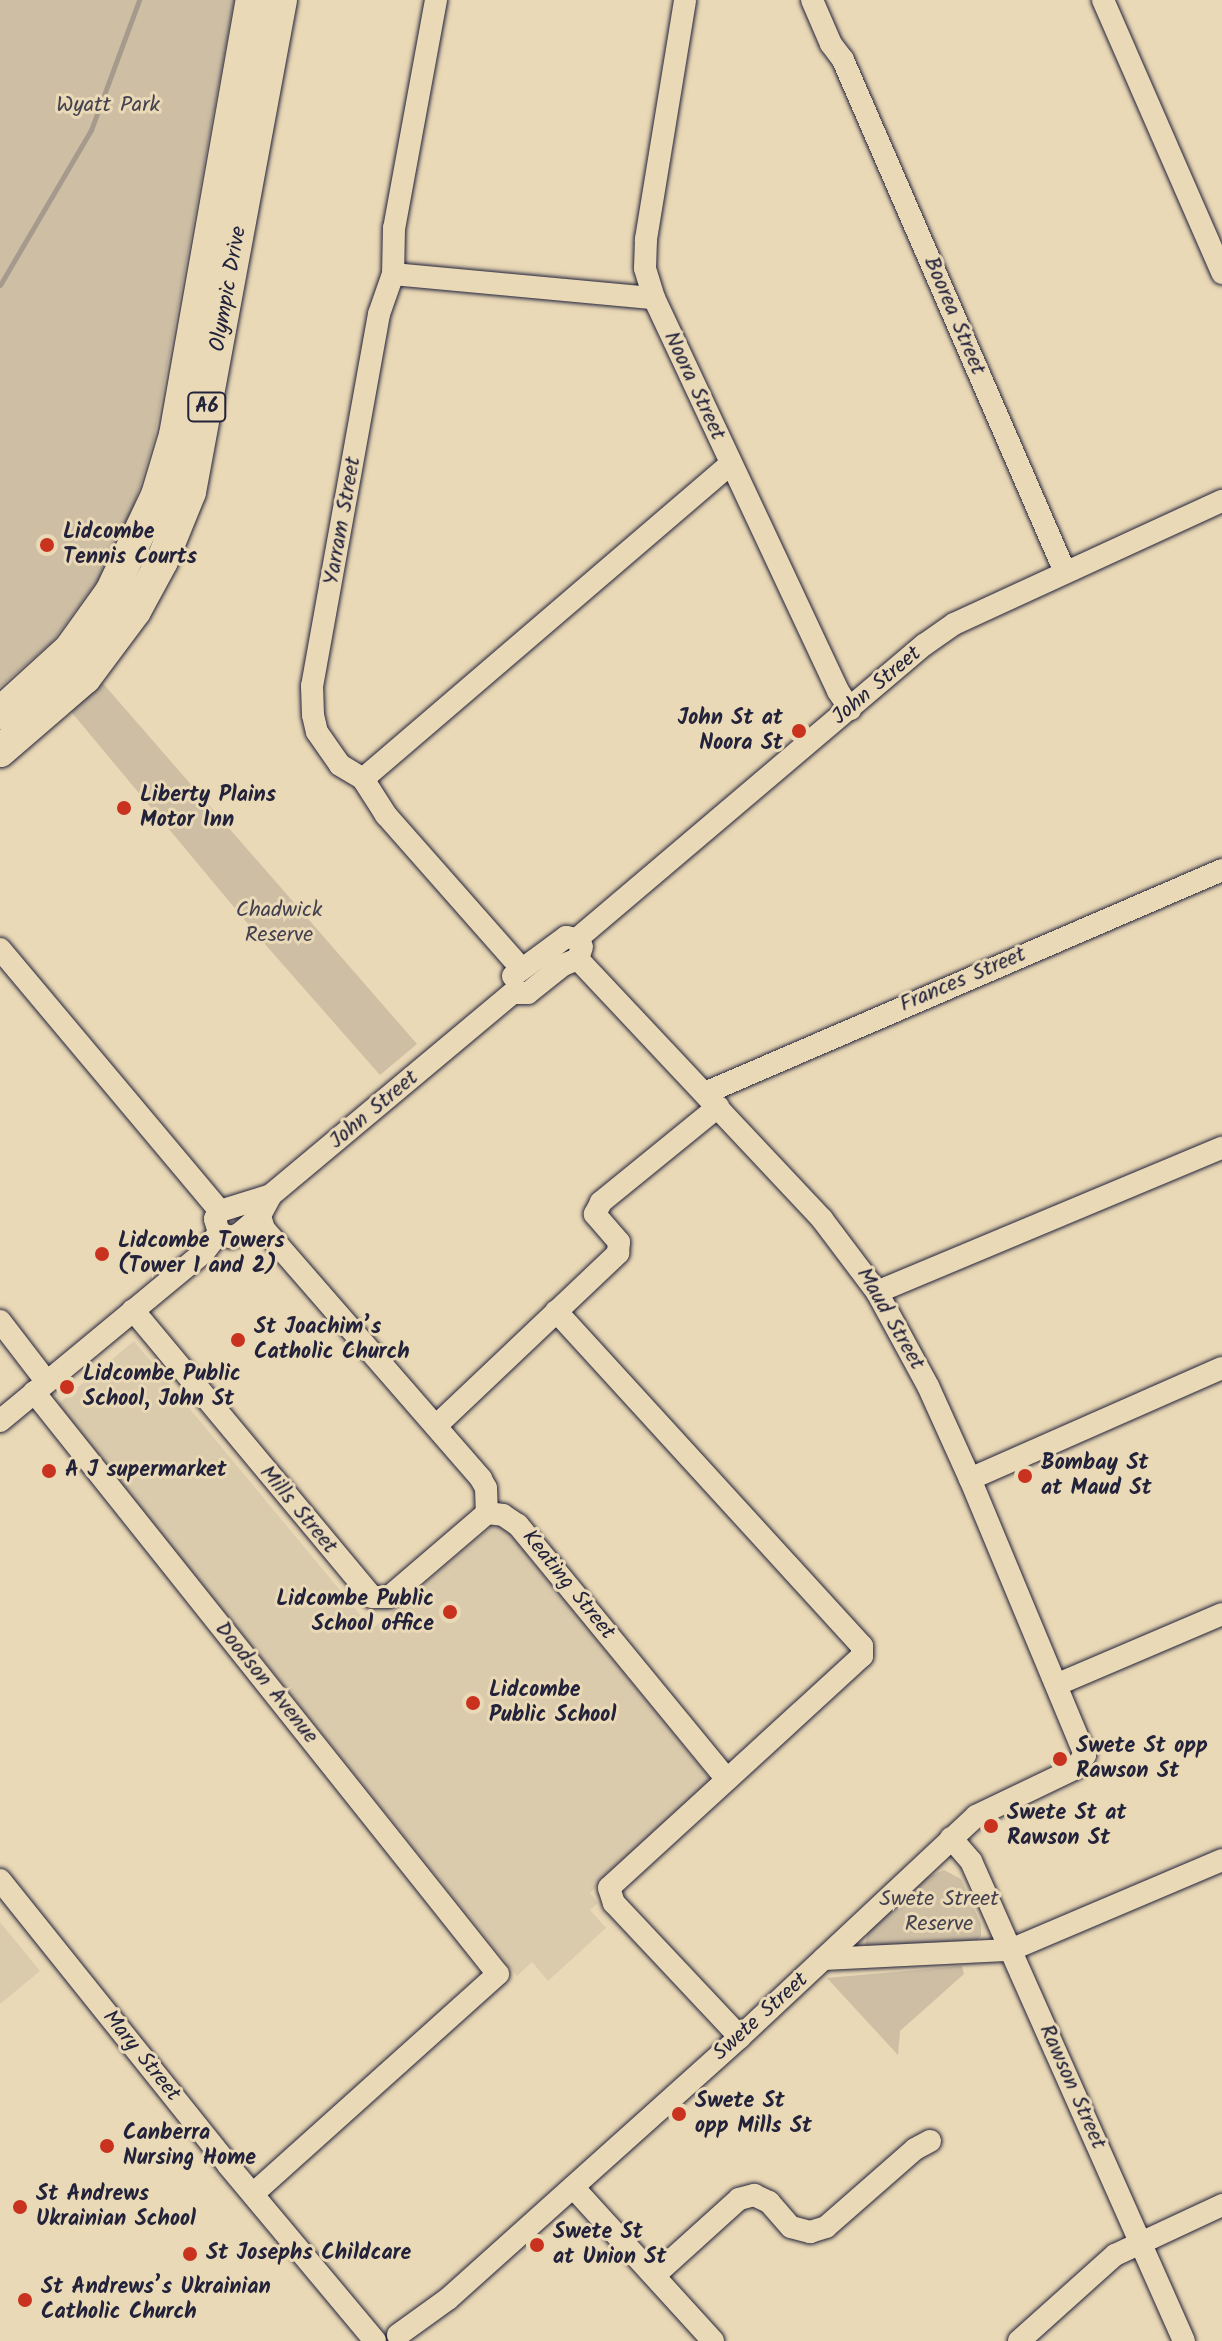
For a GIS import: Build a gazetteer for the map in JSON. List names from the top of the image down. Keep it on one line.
{"streets":{"highway":["Olympic Drive","A6"],"street":["Boorea Street","Noora Street","Yarram Street","John Street","Frances Street","Maud Street","Mills Street","Keating Street","Doodson Avenue","Swete Street","Mary Street","Rawson Street"]},"crossings":[["Boorea Street","John Street"],["Noora Street","John Street"],["John Street","Maud Street"],["John Street","Mills Street"],["John Street","Doodson Avenue"],["Frances Street","Maud Street"],["Maud Street","Swete Street"],["Mills Street","Keating Street"],["Doodson Avenue","Mary Street"],["Swete Street","Mary Street"],["Swete Street","Rawson Street"]],"parks":["Wyatt Park","Chadwick Reserve","Swete Street Reserve"],"places":["Lidcombe Tennis Courts","John St at Noora St","Liberty Plains Motor Inn","Lidcombe Towers (Tower 1 and 2)","St Joachim’s Catholic Church","Lidcombe Public School, John St","A J supermarket","Bombay St at Maud St","Lidcombe Public School office","Lidcombe Public School","Swete St opp Rawson St","Swete St at Rawson St","Swete St opp Mills St","Canberra Nursing Home","St Andrews Ukrainian School","Swete St at Union St","St Josephs Childcare","St Andrews’s Ukrainian Catholic Church"]}
